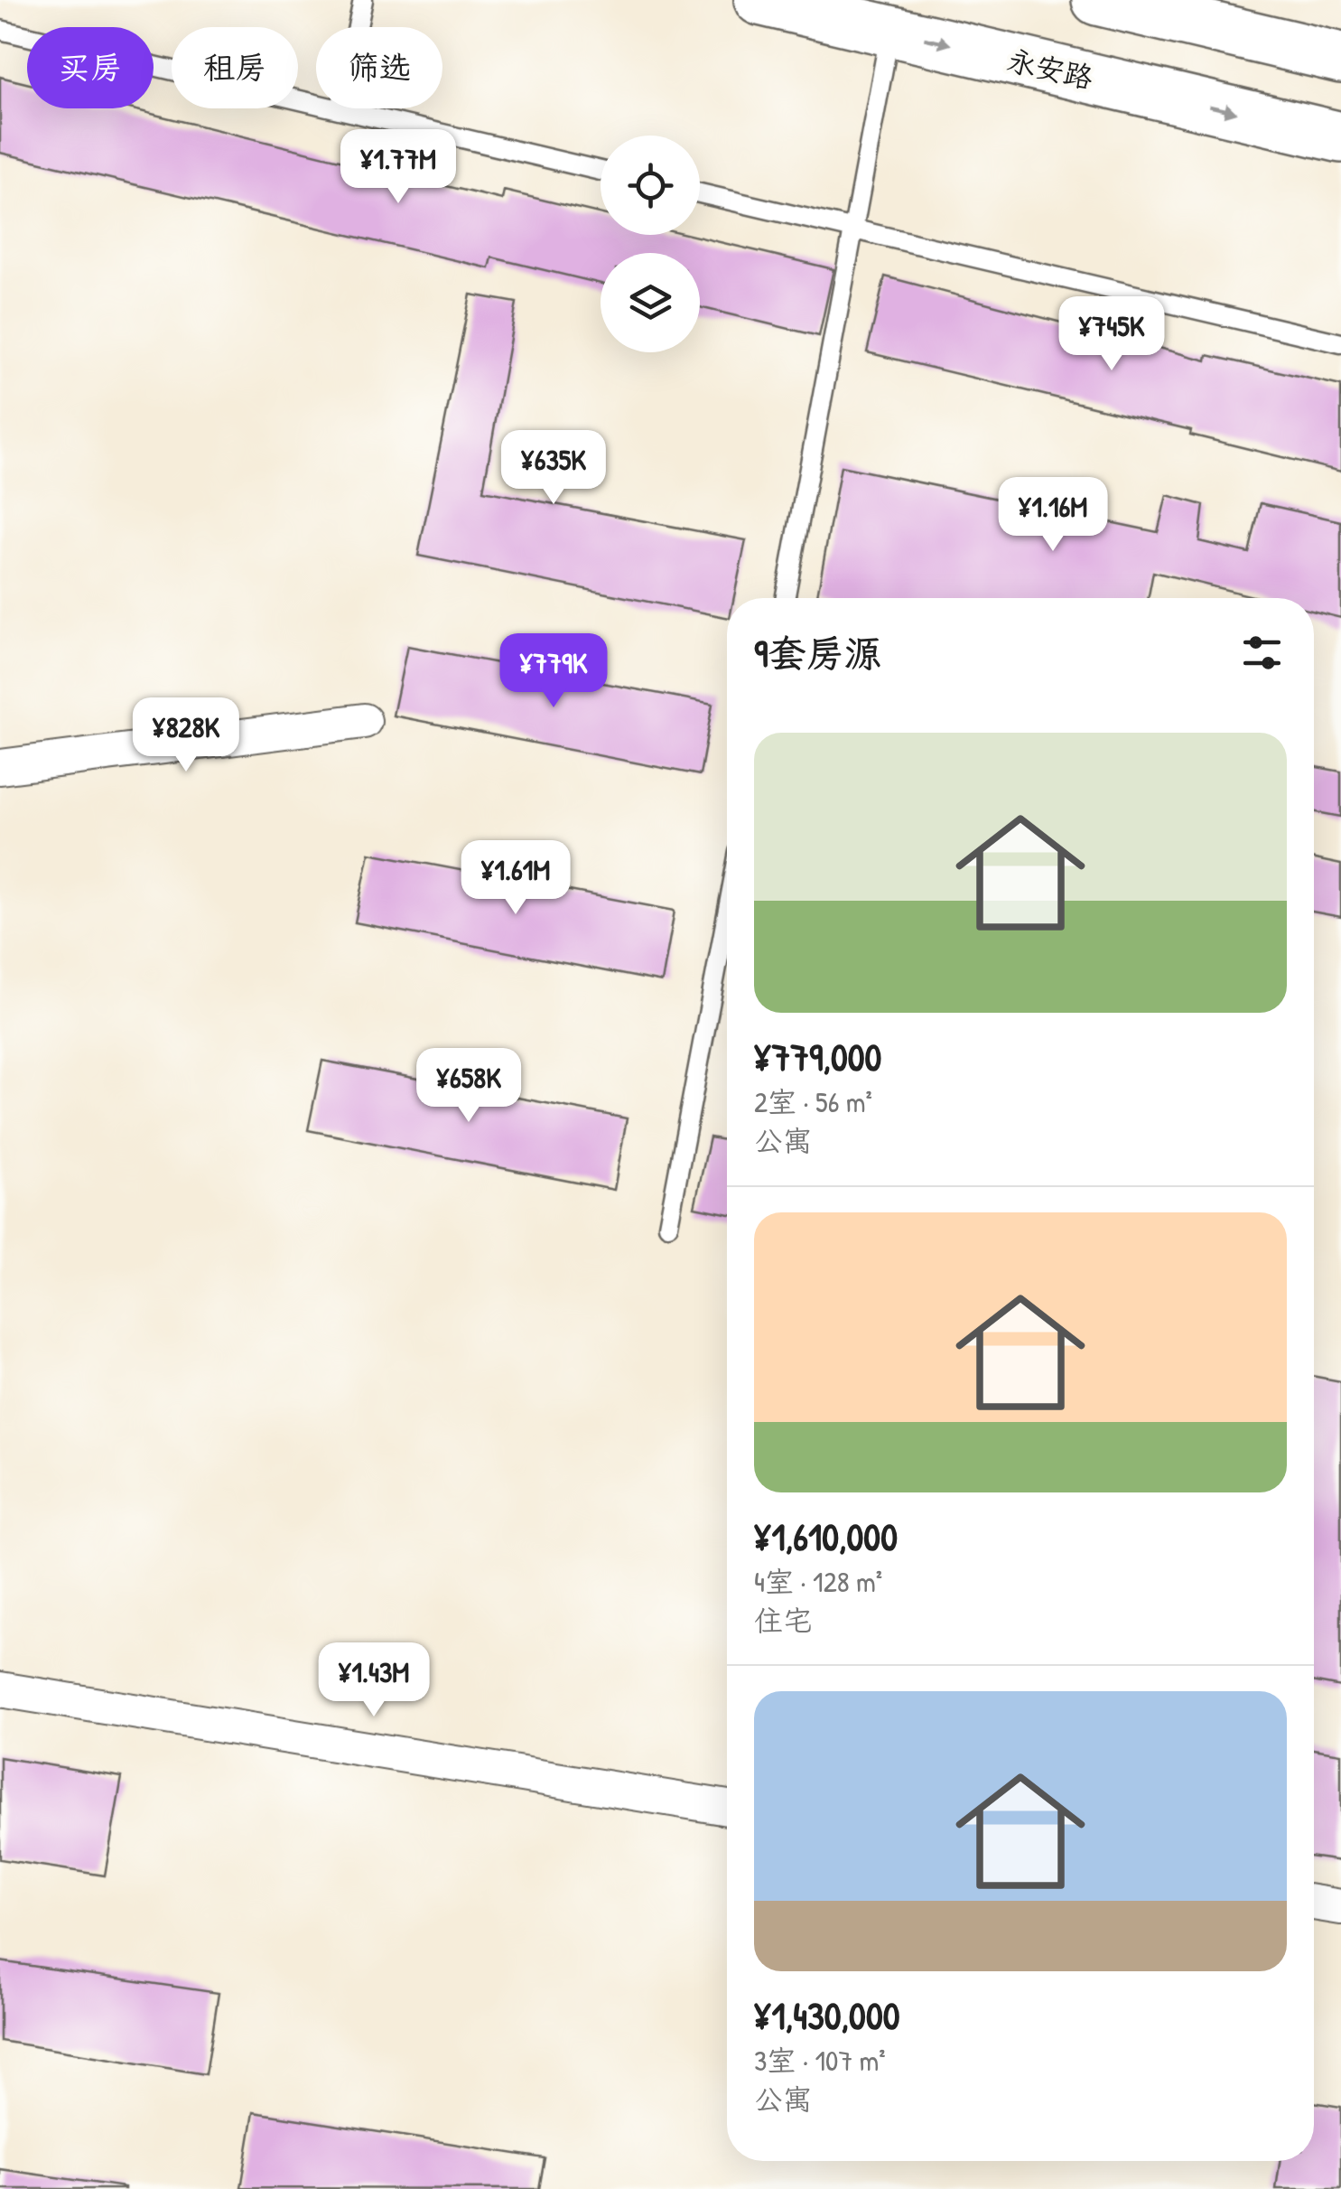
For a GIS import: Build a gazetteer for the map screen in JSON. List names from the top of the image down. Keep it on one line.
{"streets":{"main road":["永安路"]},"page":{"chip":["买房","租房","筛选"],"price":["¥1.77M","¥745K","¥635K","¥1.16M","¥779K","¥828K","¥1.61M","¥658K","¥1.43M"],"heading":"9套房源","list":[{"name":"¥779,000","note":"2室 · 56 m² · 公寓"},{"name":"¥1,610,000","note":"4室 · 128 m² · 住宅"},{"name":"¥1,430,000","note":"3室 · 107 m² · 公寓"}]}}
